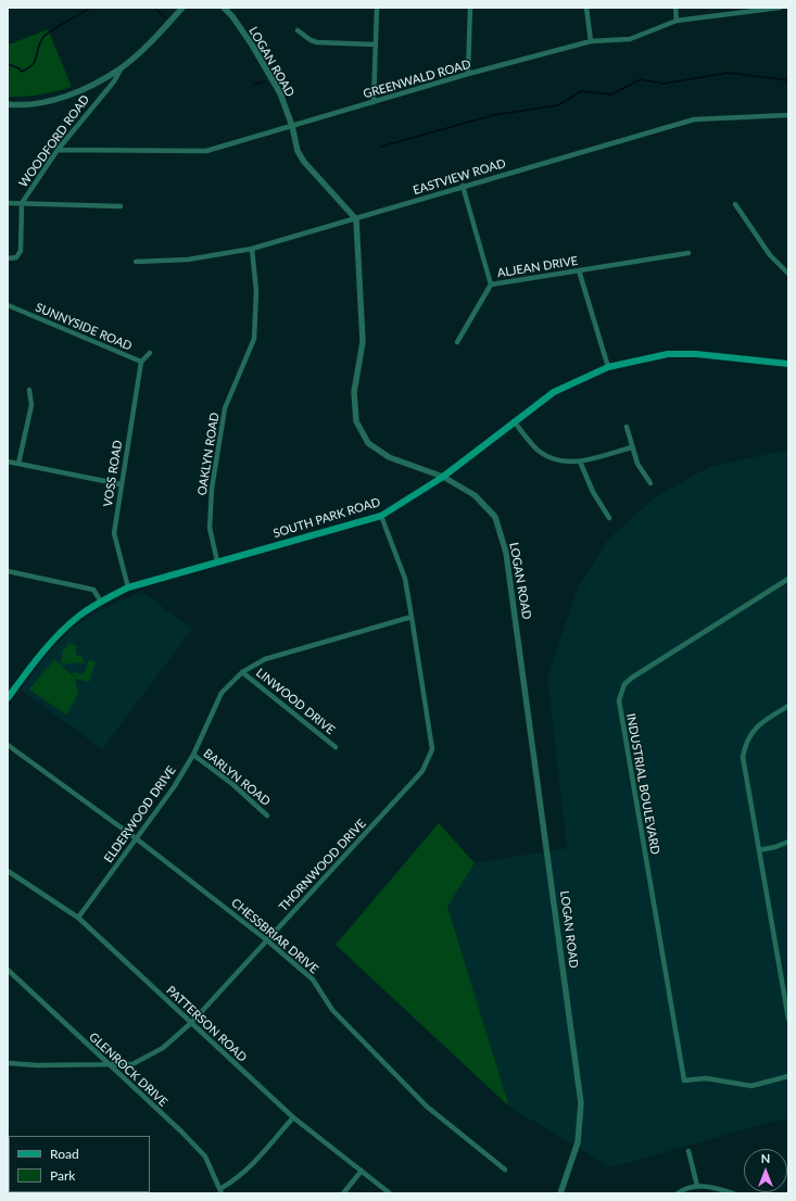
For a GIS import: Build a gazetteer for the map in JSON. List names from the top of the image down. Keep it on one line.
{"streets":{"main road":["SOUTH PARK ROAD"],"street":["LOGAN ROAD","GREENWALD ROAD","WOODFORD ROAD","EASTVIEW ROAD","ALJEAN DRIVE","SUNNYSIDE ROAD","OAKLYN ROAD","VOSS ROAD","LINWOOD DRIVE","BARLYN ROAD","INDUSTRIAL BOULEVARD","ELDERWOOD DRIVE","THORNWOOD DRIVE","CHESSBRIAR DRIVE","PATTERSON ROAD","GLENROCK DRIVE"]},"crossings":[["LOGAN ROAD","GREENWALD ROAD"],["LOGAN ROAD","EASTVIEW ROAD"],["LOGAN ROAD","SOUTH PARK ROAD"],["GREENWALD ROAD","WOODFORD ROAD"],["EASTVIEW ROAD","ALJEAN DRIVE"],["EASTVIEW ROAD","OAKLYN ROAD"],["SUNNYSIDE ROAD","VOSS ROAD"],["OAKLYN ROAD","SOUTH PARK ROAD"],["VOSS ROAD","SOUTH PARK ROAD"],["SOUTH PARK ROAD","THORNWOOD DRIVE"],["LINWOOD DRIVE","ELDERWOOD DRIVE"],["BARLYN ROAD","ELDERWOOD DRIVE"],["ELDERWOOD DRIVE","THORNWOOD DRIVE"],["ELDERWOOD DRIVE","CHESSBRIAR DRIVE"],["ELDERWOOD DRIVE","PATTERSON ROAD"],["THORNWOOD DRIVE","CHESSBRIAR DRIVE"],["THORNWOOD DRIVE","PATTERSON ROAD"],["THORNWOOD DRIVE","GLENROCK DRIVE"]],"legend":["Road","Park"],"north":"top"}
